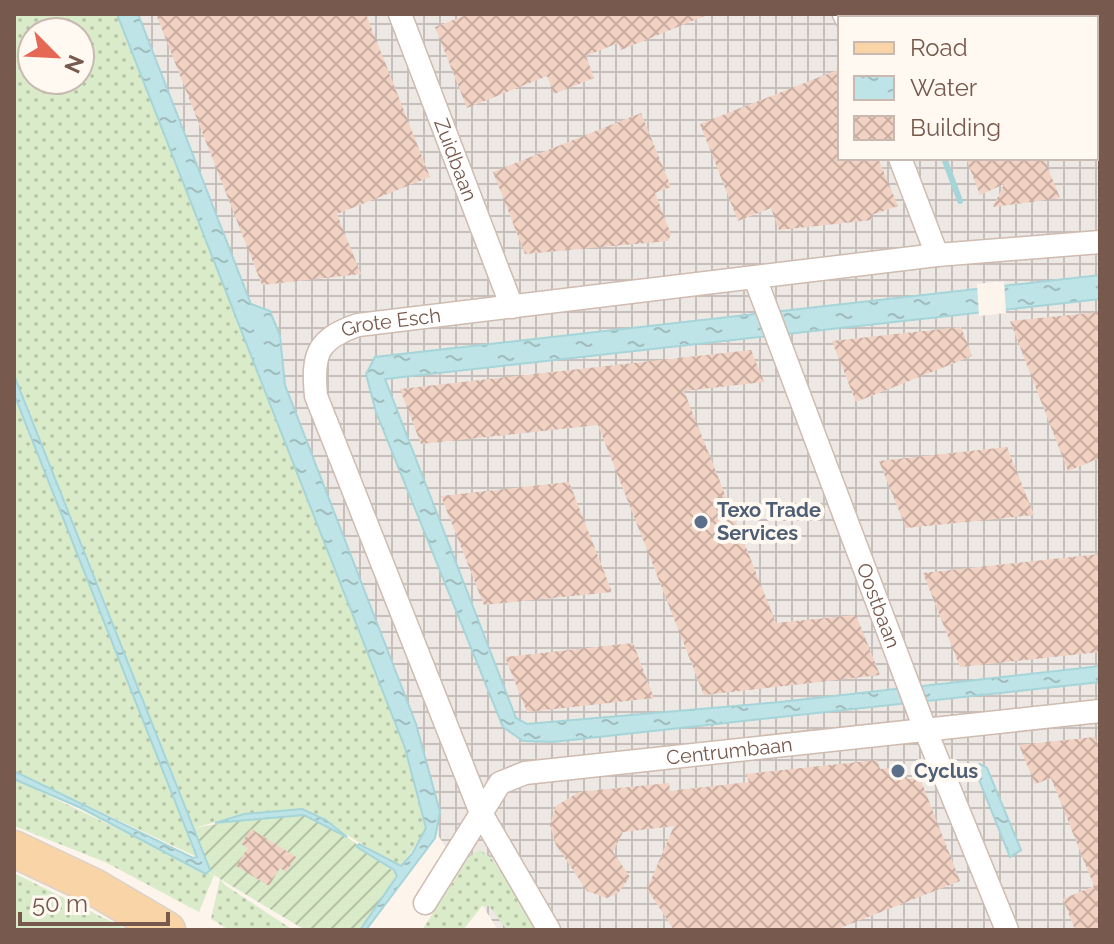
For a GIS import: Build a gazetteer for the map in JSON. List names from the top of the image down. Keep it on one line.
{"streets":{"street":["Zuidbaan","Grote Esch","Oostbaan","Centrumbaan"]},"crossings":[["Zuidbaan","Grote Esch"],["Grote Esch","Oostbaan"],["Grote Esch","Centrumbaan"],["Oostbaan","Centrumbaan"]],"places":["Texo Trade Services","Cyclus"],"legend":["Road","Water","Building"],"scale_bar":"50 m","north":"bottom right"}
